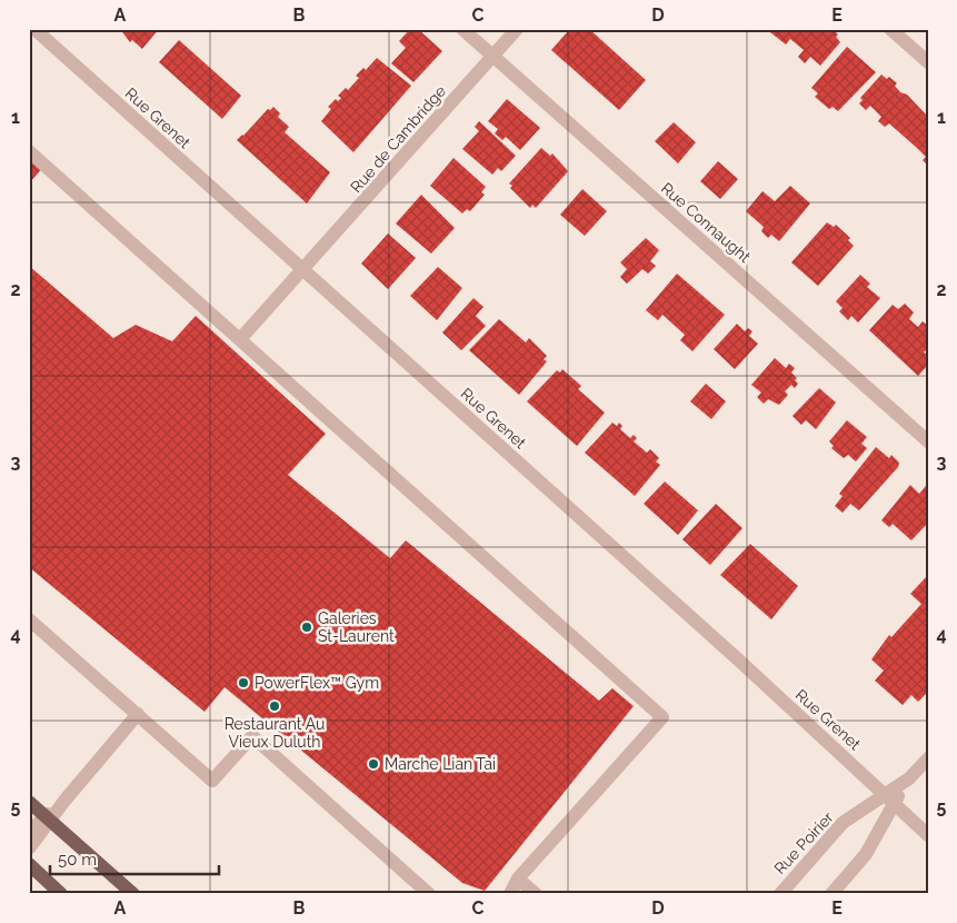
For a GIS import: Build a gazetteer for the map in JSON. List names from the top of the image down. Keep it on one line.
{"streets":{"street":["Rue Grenet","Rue de Cambridge","Rue Connaught","Rue Poirier"]},"crossings":[["Rue Grenet","Rue de Cambridge"],["Rue Grenet","Rue Poirier"],["Rue de Cambridge","Rue Connaught"]],"places":["Galeries St-Laurent","PowerFlex™ Gym","Restaurant Au Vieux Duluth","Marche Lian Tai"],"scale_bar":"50 m","grid":{"columns":["A","B","C","D","E"],"rows":["1","2","3","4","5"]}}
